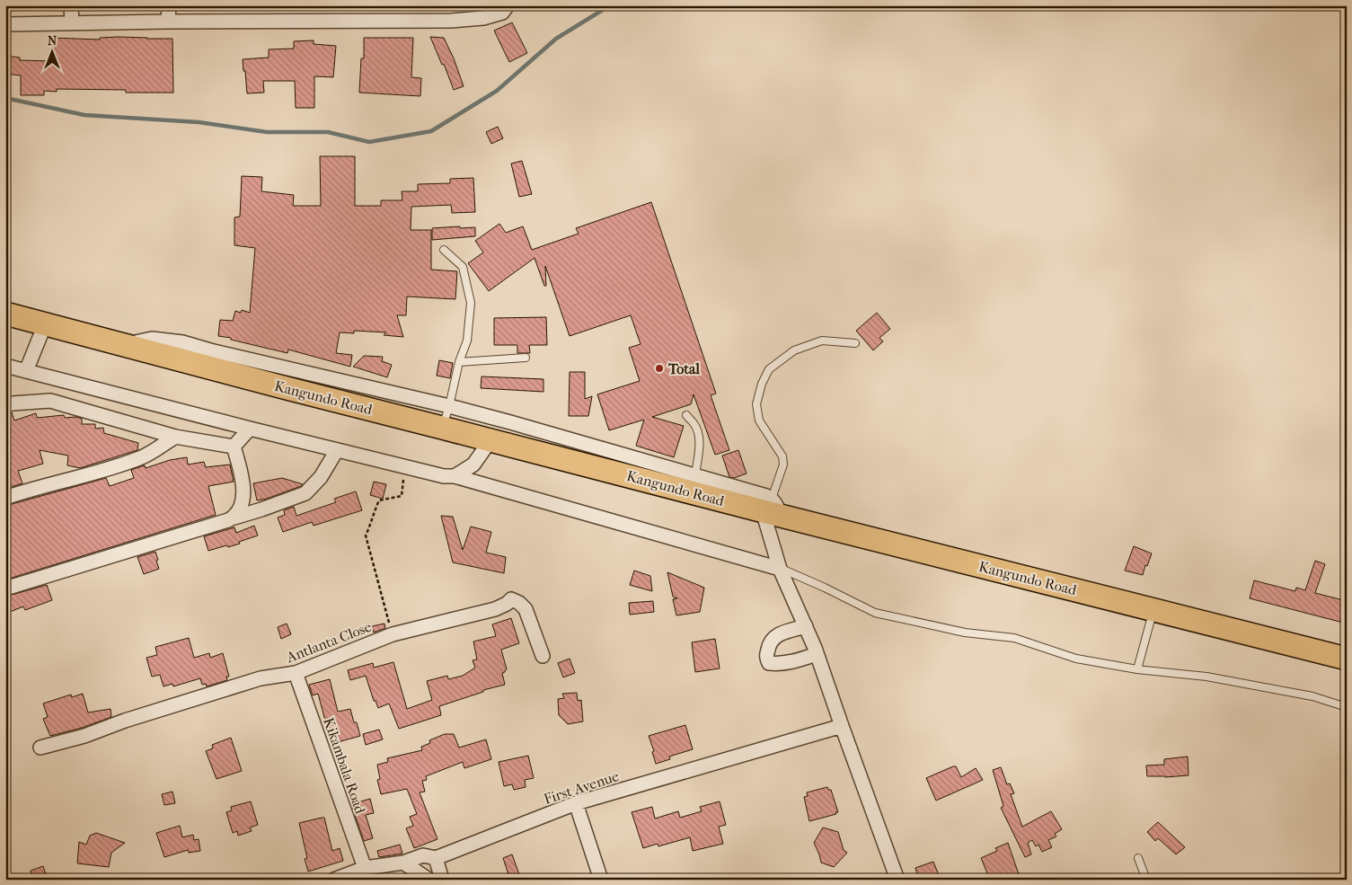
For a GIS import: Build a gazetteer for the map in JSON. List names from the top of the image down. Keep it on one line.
{"streets":{"highway":["Kangundo Road"],"street":["Antlanta Close","Kikambala Road","First Avenue"]},"crossings":[["Antlanta Close","Kikambala Road"],["Kikambala Road","First Avenue"]],"places":["Total"],"north":"top"}
